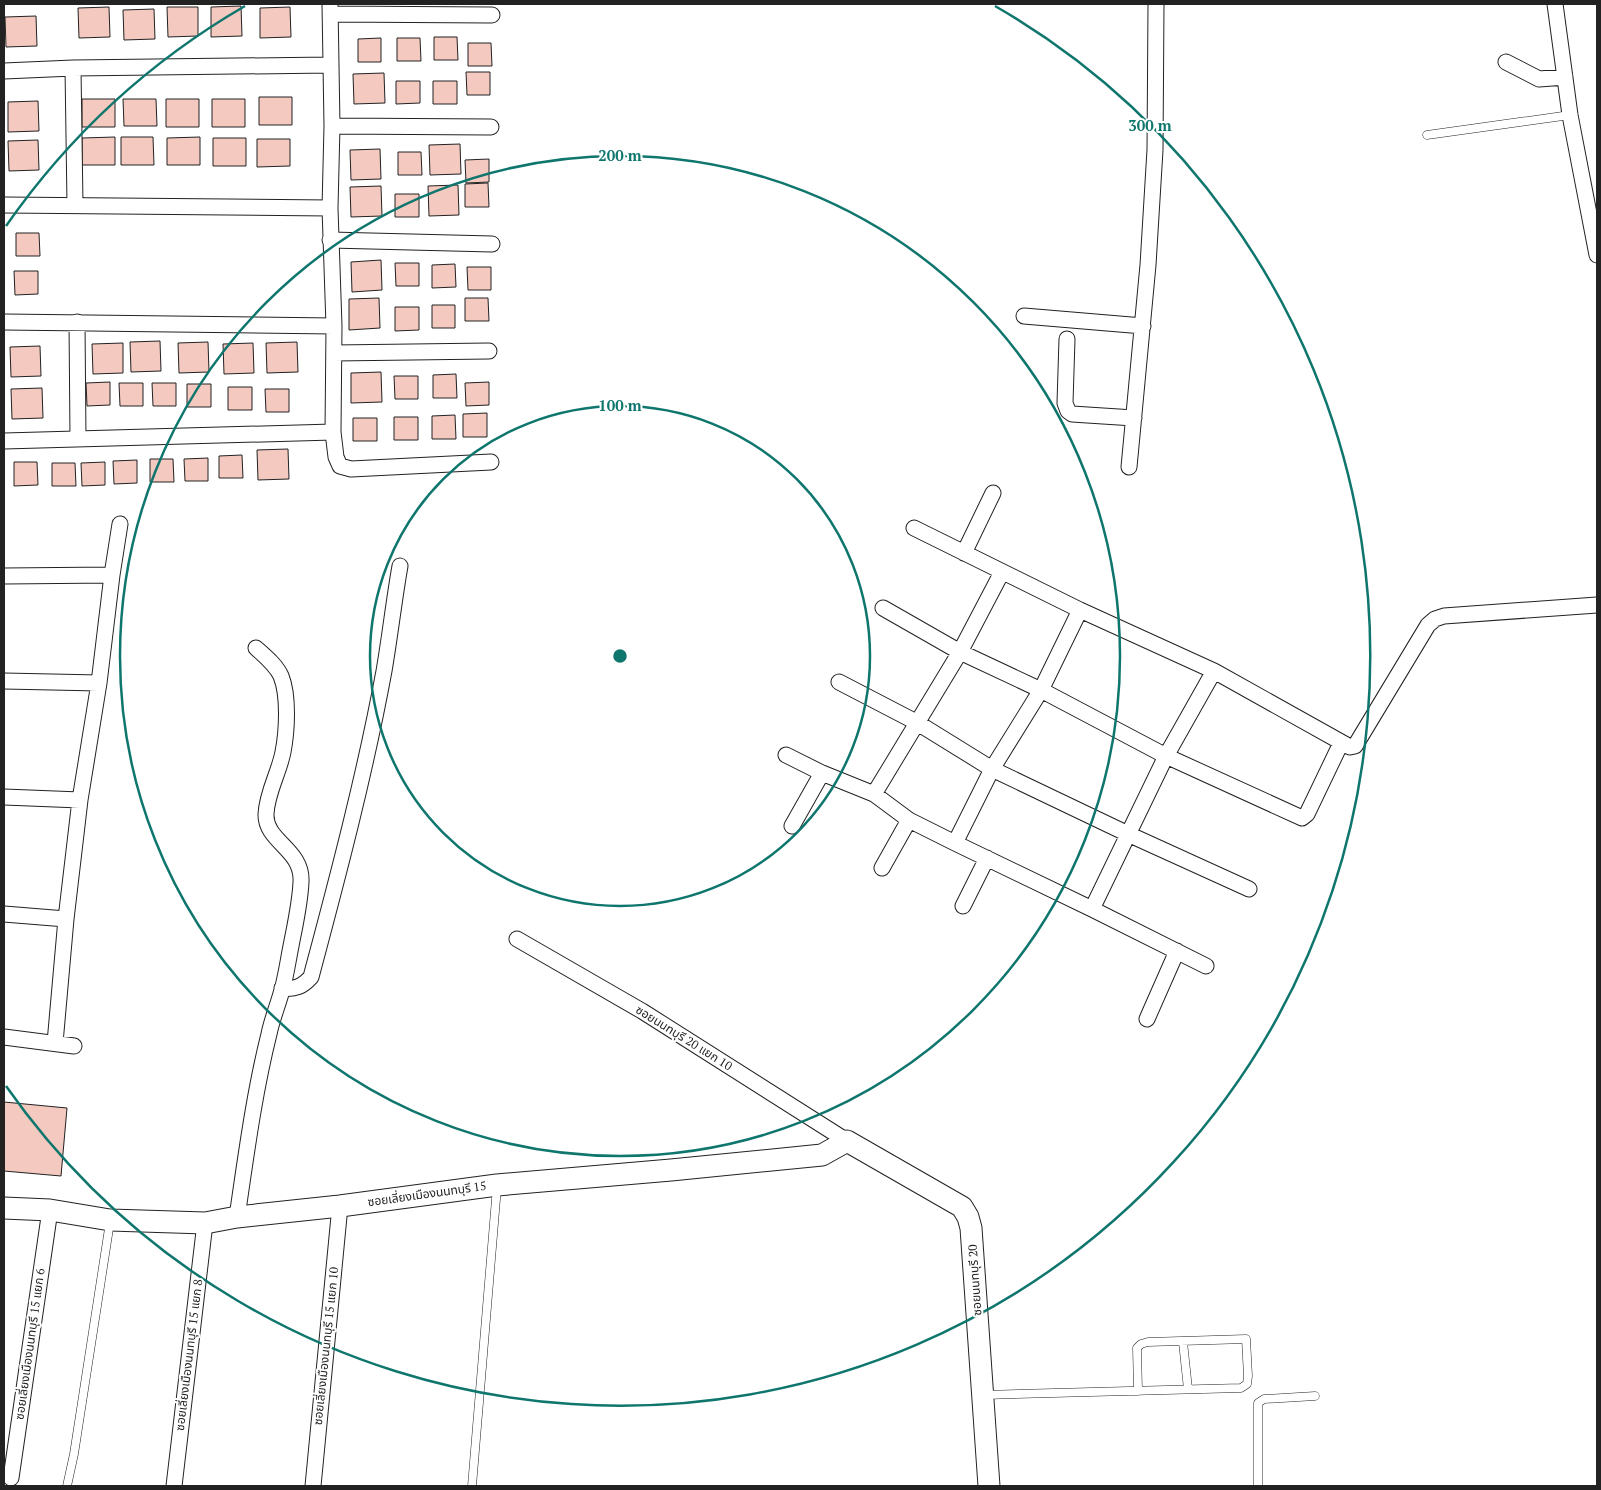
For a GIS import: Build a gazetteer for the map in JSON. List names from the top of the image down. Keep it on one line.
{"streets":{"street":["ซอยนนทบุรี 20 แยก 10","ซอยเลี่ยงเมืองนนทบุรี 15","ซอยนนทบุรี 20","ซอยเลี่ยงเมืองนนทบุรี 15 แยก 6","ซอยเลี่ยงเมืองนนทบุรี 15 แยก 10","ซอยเลี่ยงเมืองนนทบุรี 15 แยก 8"]},"crossings":[["ซอยนนทบุรี 20 แยก 10","ซอยเลี่ยงเมืองนนทบุรี 15"],["ซอยนนทบุรี 20 แยก 10","ซอยนนทบุรี 20"],["ซอยเลี่ยงเมืองนนทบุรี 15","ซอยนนทบุรี 20"],["ซอยเลี่ยงเมืองนนทบุรี 15","ซอยเลี่ยงเมืองนนทบุรี 15 แยก 6"],["ซอยเลี่ยงเมืองนนทบุรี 15","ซอยเลี่ยงเมืองนนทบุรี 15 แยก 10"],["ซอยเลี่ยงเมืองนนทบุรี 15","ซอยเลี่ยงเมืองนนทบุรี 15 แยก 8"]],"rings":["300 m","200 m","100 m"]}
